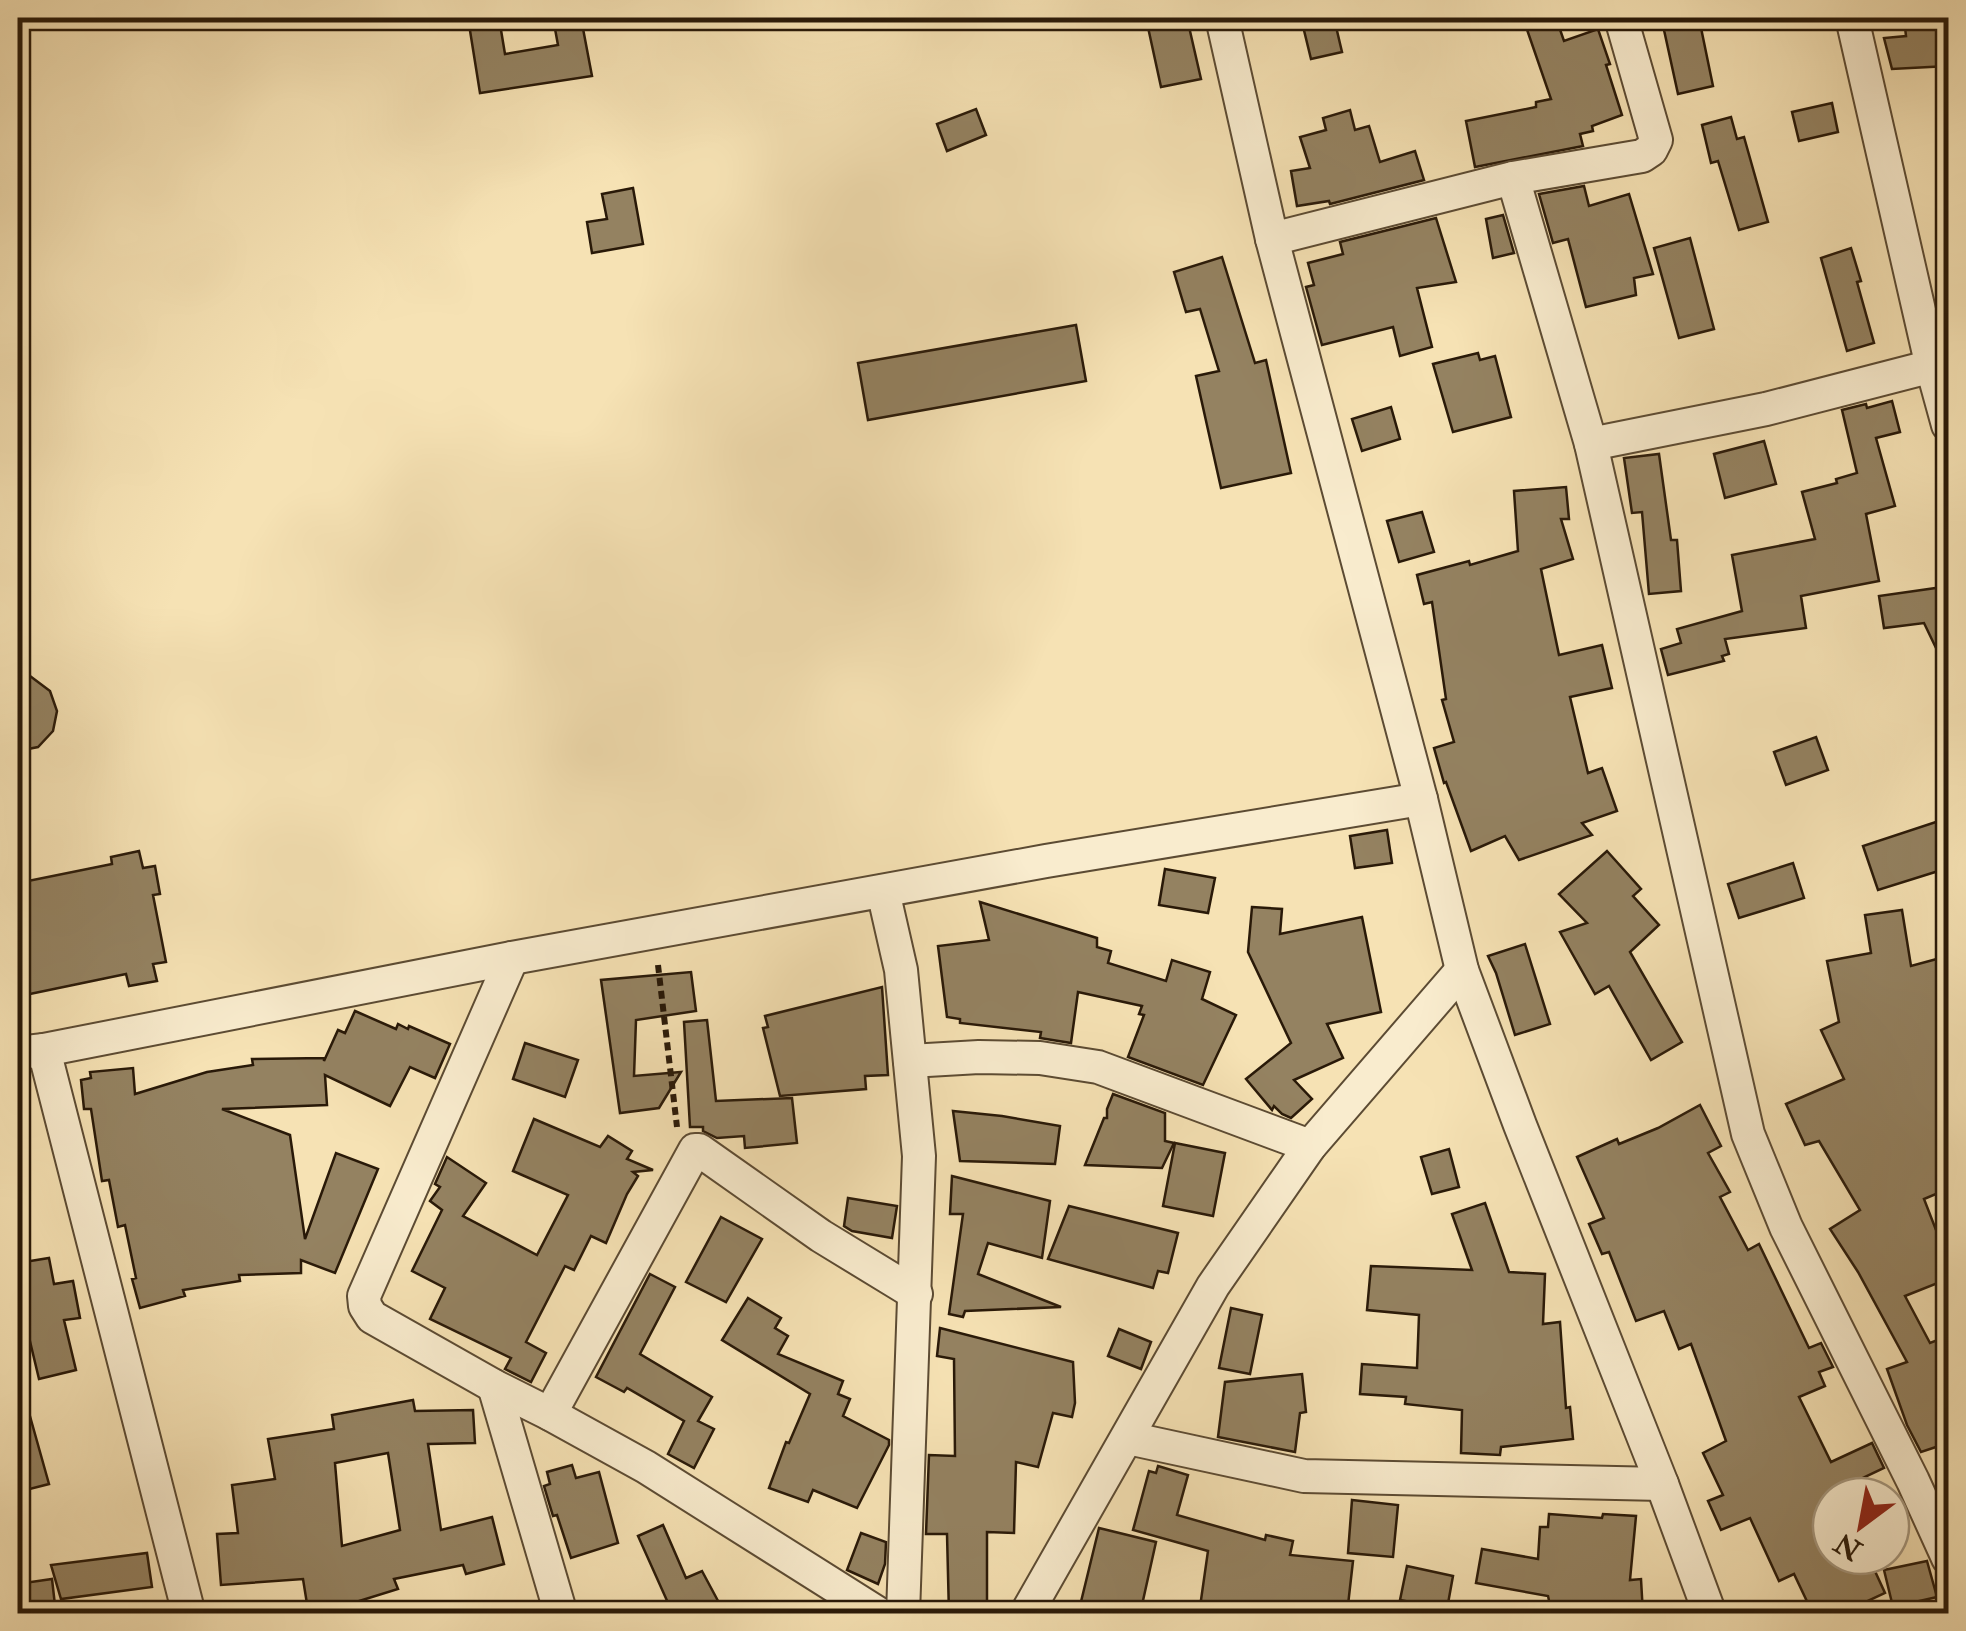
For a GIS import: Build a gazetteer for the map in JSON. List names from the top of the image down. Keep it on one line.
{"north":"bottom left"}
